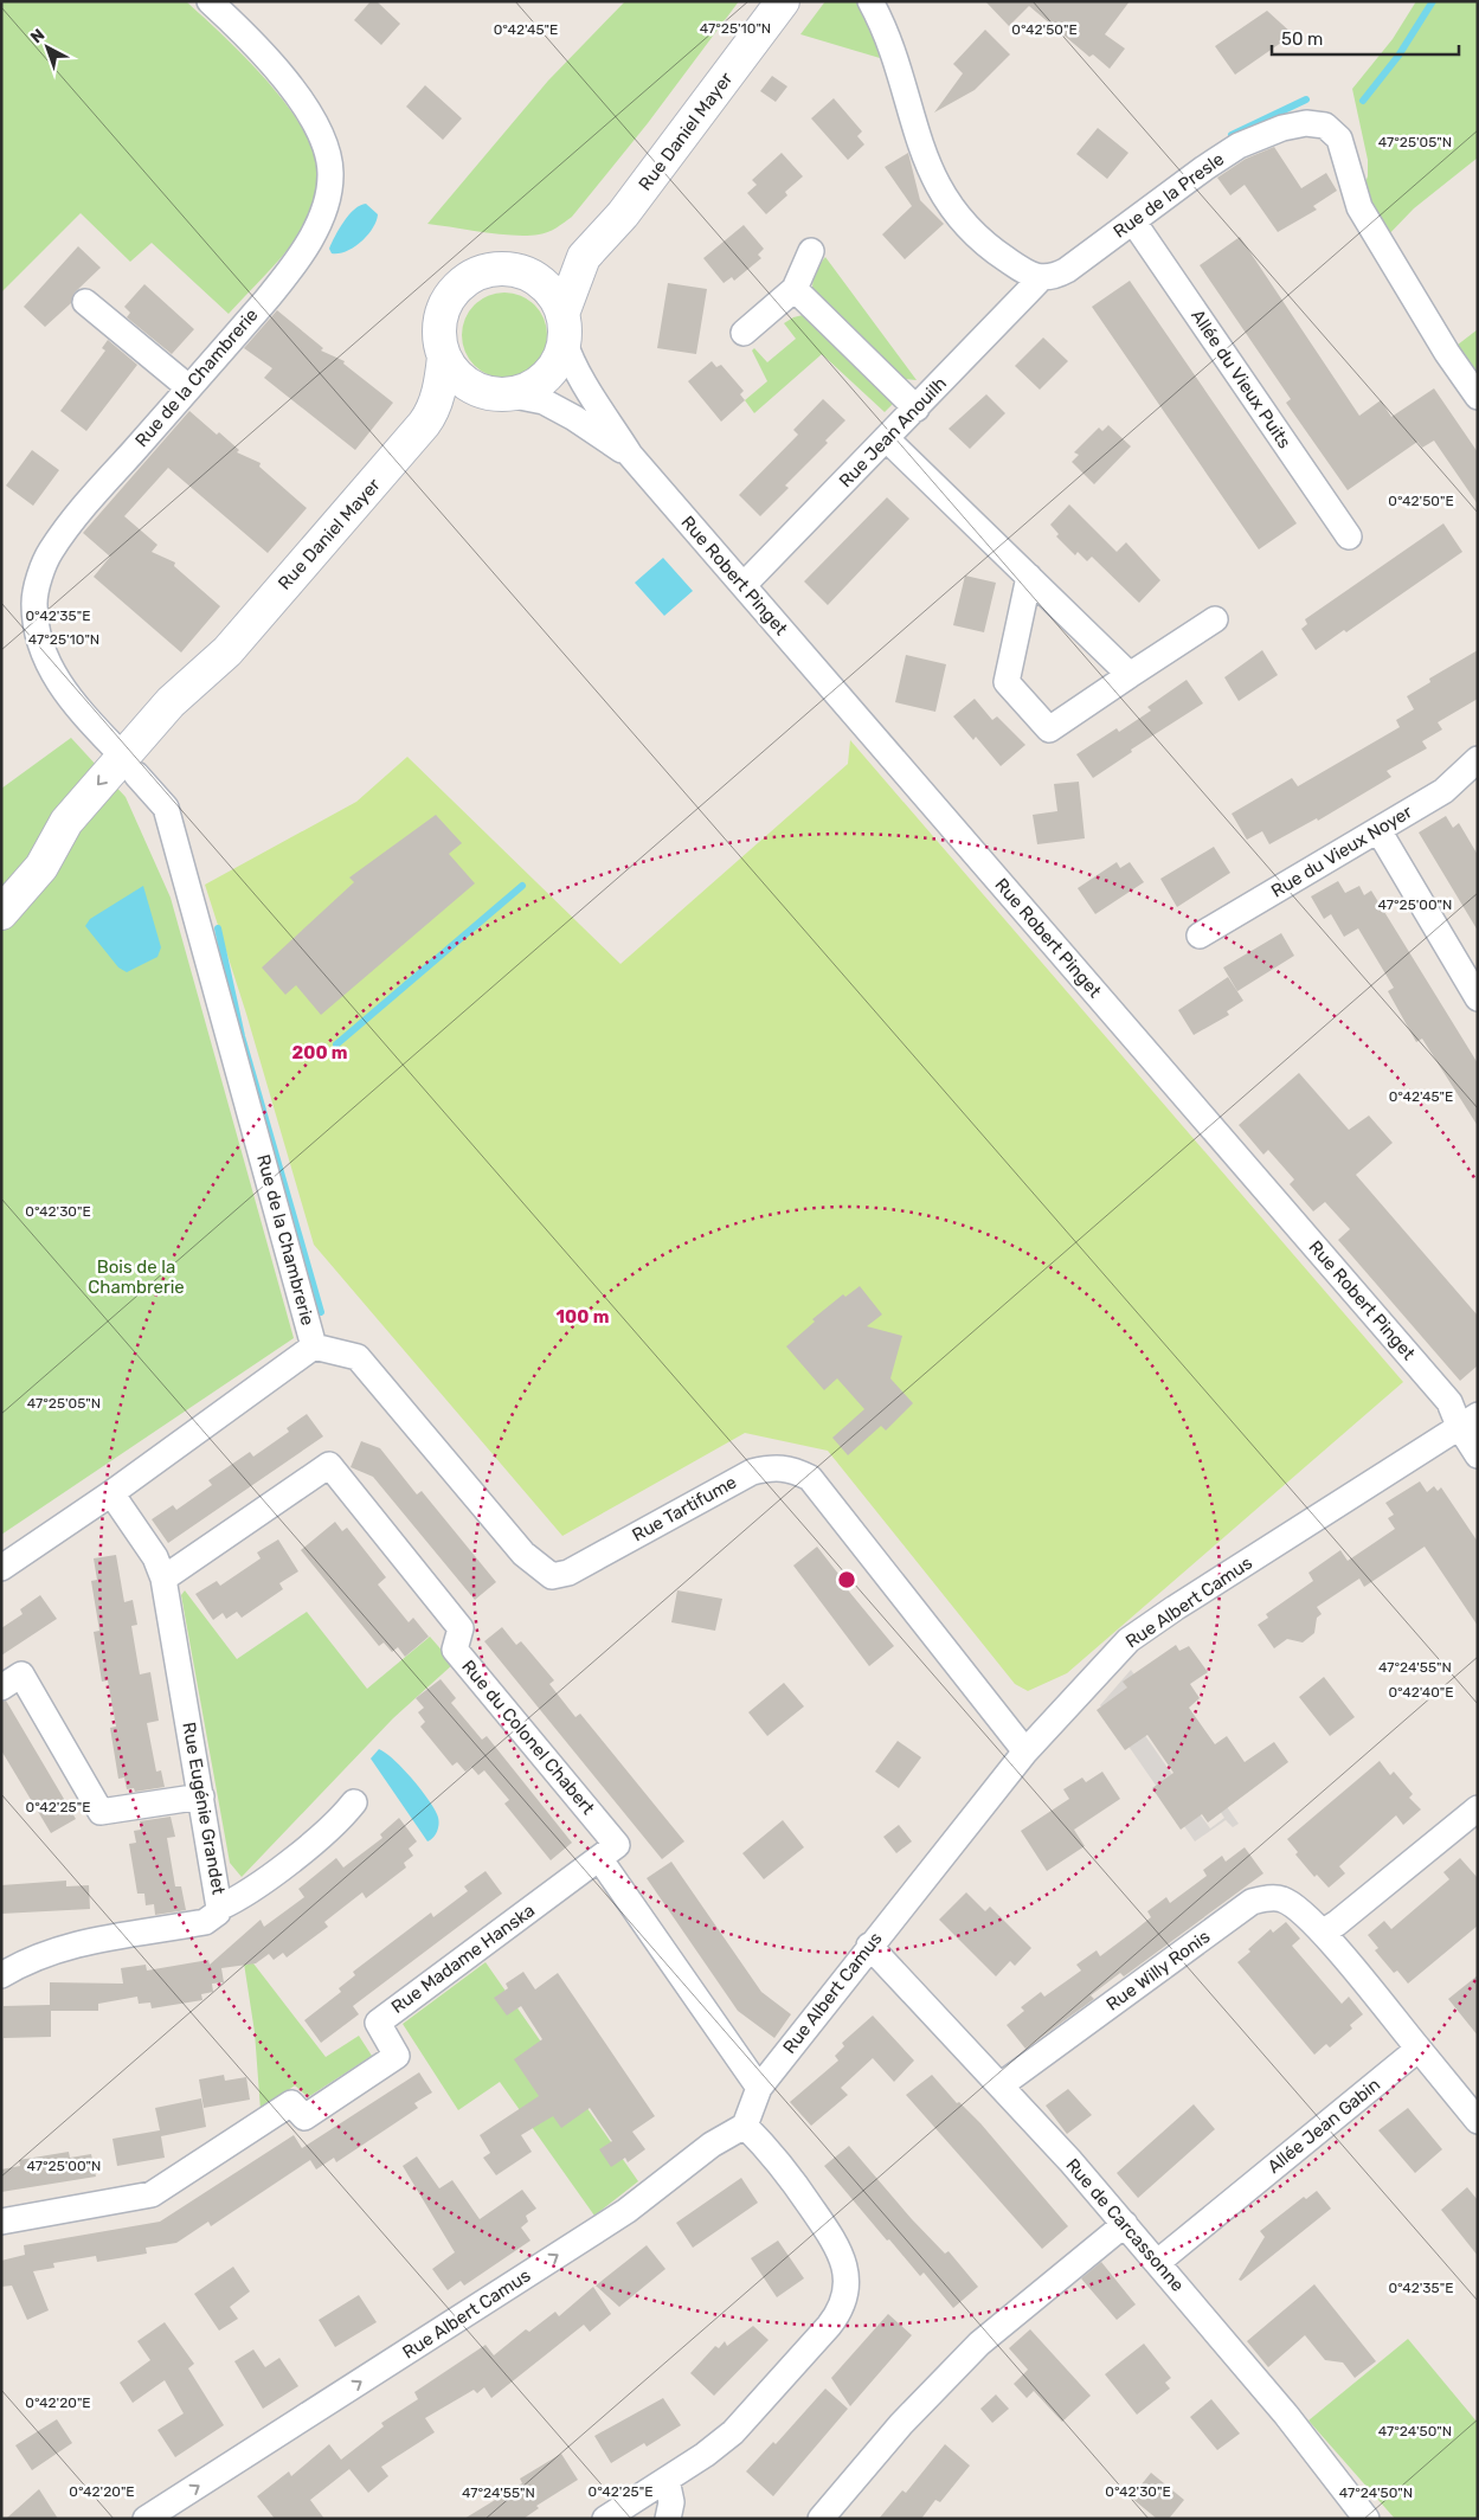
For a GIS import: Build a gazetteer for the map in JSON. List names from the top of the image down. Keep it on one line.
{"streets":{"main road":["Rue Daniel Mayer"],"street":["Rue de la Presle","Rue de la Chambrerie","Allée du Vieux Puits","Rue Jean Anouilh","Rue Robert Pinget","Rue du Vieux Noyer","Rue Tartifume","Rue Albert Camus","Rue du Colonel Chabert","Rue Eugénie Grandet","Rue Madame Hanska","Rue Willy Ronis","Allée Jean Gabin","Rue de Carcassonne"]},"crossings":[["Rue Daniel Mayer","Rue de la Chambrerie"],["Rue Daniel Mayer","Rue Robert Pinget"],["Rue de la Presle","Allée du Vieux Puits"],["Rue de la Presle","Rue Jean Anouilh"],["Rue de la Chambrerie","Rue Tartifume"],["Rue de la Chambrerie","Rue Eugénie Grandet"],["Rue Jean Anouilh","Rue Robert Pinget"],["Rue Robert Pinget","Rue Albert Camus"],["Rue Tartifume","Rue Albert Camus"],["Rue Albert Camus","Rue de Carcassonne"],["Rue du Colonel Chabert","Rue Eugénie Grandet"],["Rue du Colonel Chabert","Rue Madame Hanska"],["Rue Willy Ronis","Allée Jean Gabin"],["Rue Willy Ronis","Rue de Carcassonne"],["Allée Jean Gabin","Rue de Carcassonne"]],"one_way":["Rue Albert Camus"],"parks":["Bois de la Chambrerie"],"scale_bar":"50 m","north":"top left","coordinates":["47°25'10\"N","0°42'45\"E","0°42'50\"E","47°25'05\"N","0°42'35\"E","47°25'00\"N","0°42'30\"E","47°24'55\"N","0°42'40\"E","0°42'25\"E","0°42'20\"E","47°24'50\"N"],"rings":["200 m","100 m"]}
